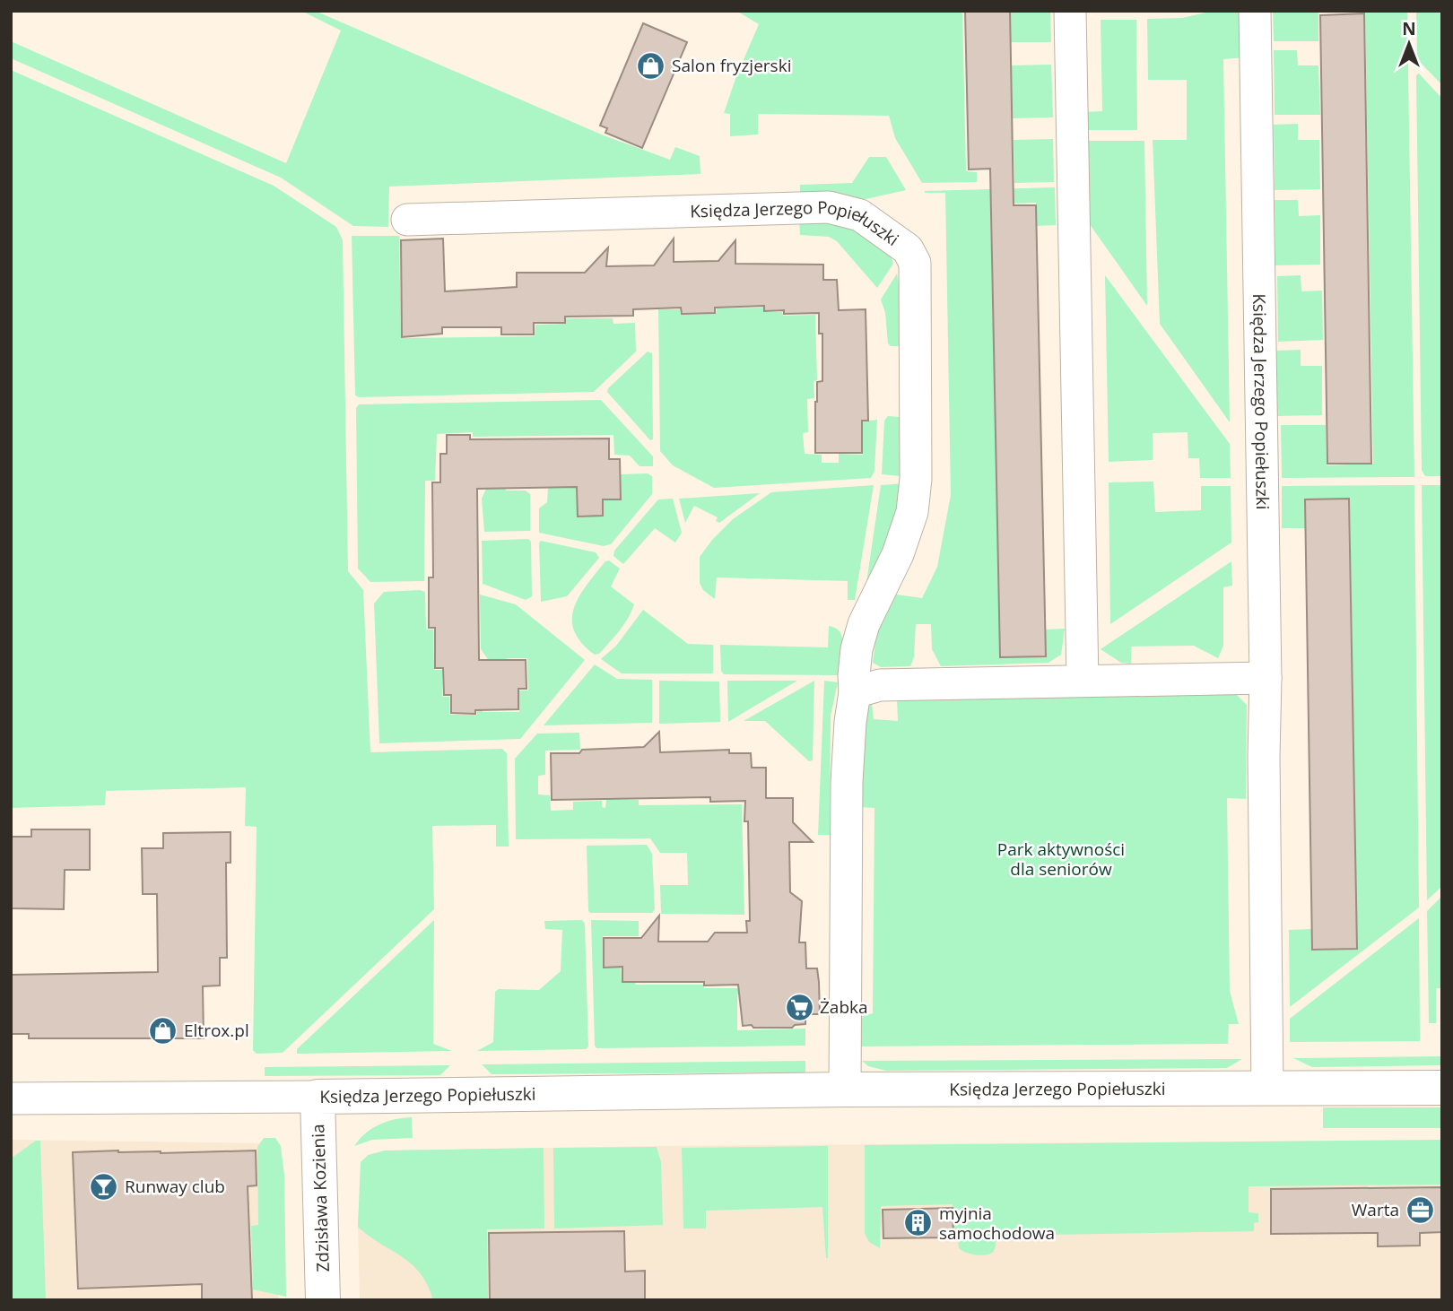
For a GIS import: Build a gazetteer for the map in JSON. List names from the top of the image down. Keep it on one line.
{"streets":{"street":["Księdza Jerzego Popiełuszki","Zdzisława Kozienia"]},"crossings":[["Księdza Jerzego Popiełuszki","Zdzisława Kozienia"]],"parks":["Park aktywności dla seniorów"],"places":{"shop":["Salon fryzjerski","Eltrox.pl"],"supermarket":["Żabka"],"bar":["Runway club"],"office":["Warta"],"building":["myjnia samochodowa"]},"north":"top"}
